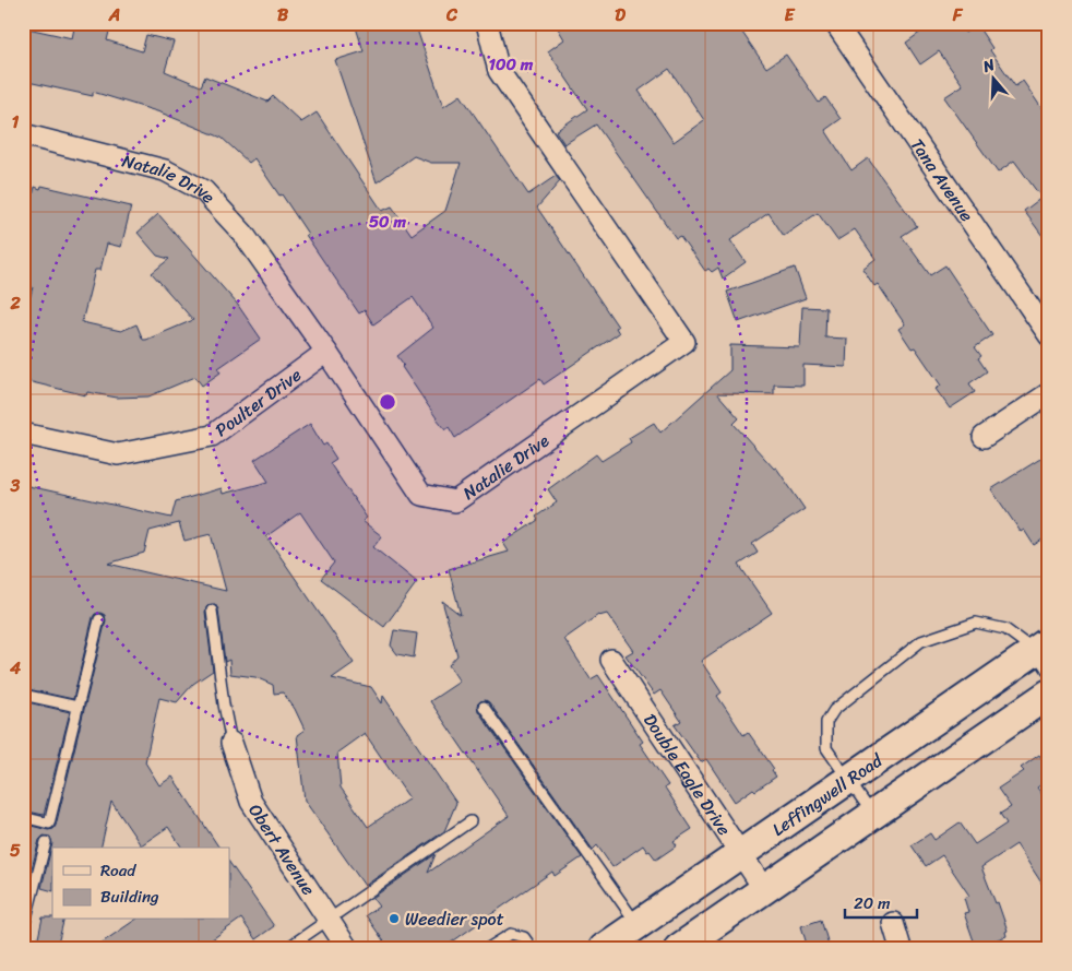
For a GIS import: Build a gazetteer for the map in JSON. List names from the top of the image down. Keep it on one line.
{"streets":{"main road":["Leffingwell Road"],"street":["Tana Avenue","Natalie Drive","Poulter Drive","Double Eagle Drive","Obert Avenue"]},"crossings":[["Natalie Drive","Poulter Drive"],["Double Eagle Drive","Leffingwell Road"]],"places":["Weedier spot"],"legend":["Road","Building"],"scale_bar":"20 m","north":"top","grid":{"columns":["A","B","C","D","E","F"],"rows":["1","2","3","4","5"]},"rings":["100 m","50 m"]}
